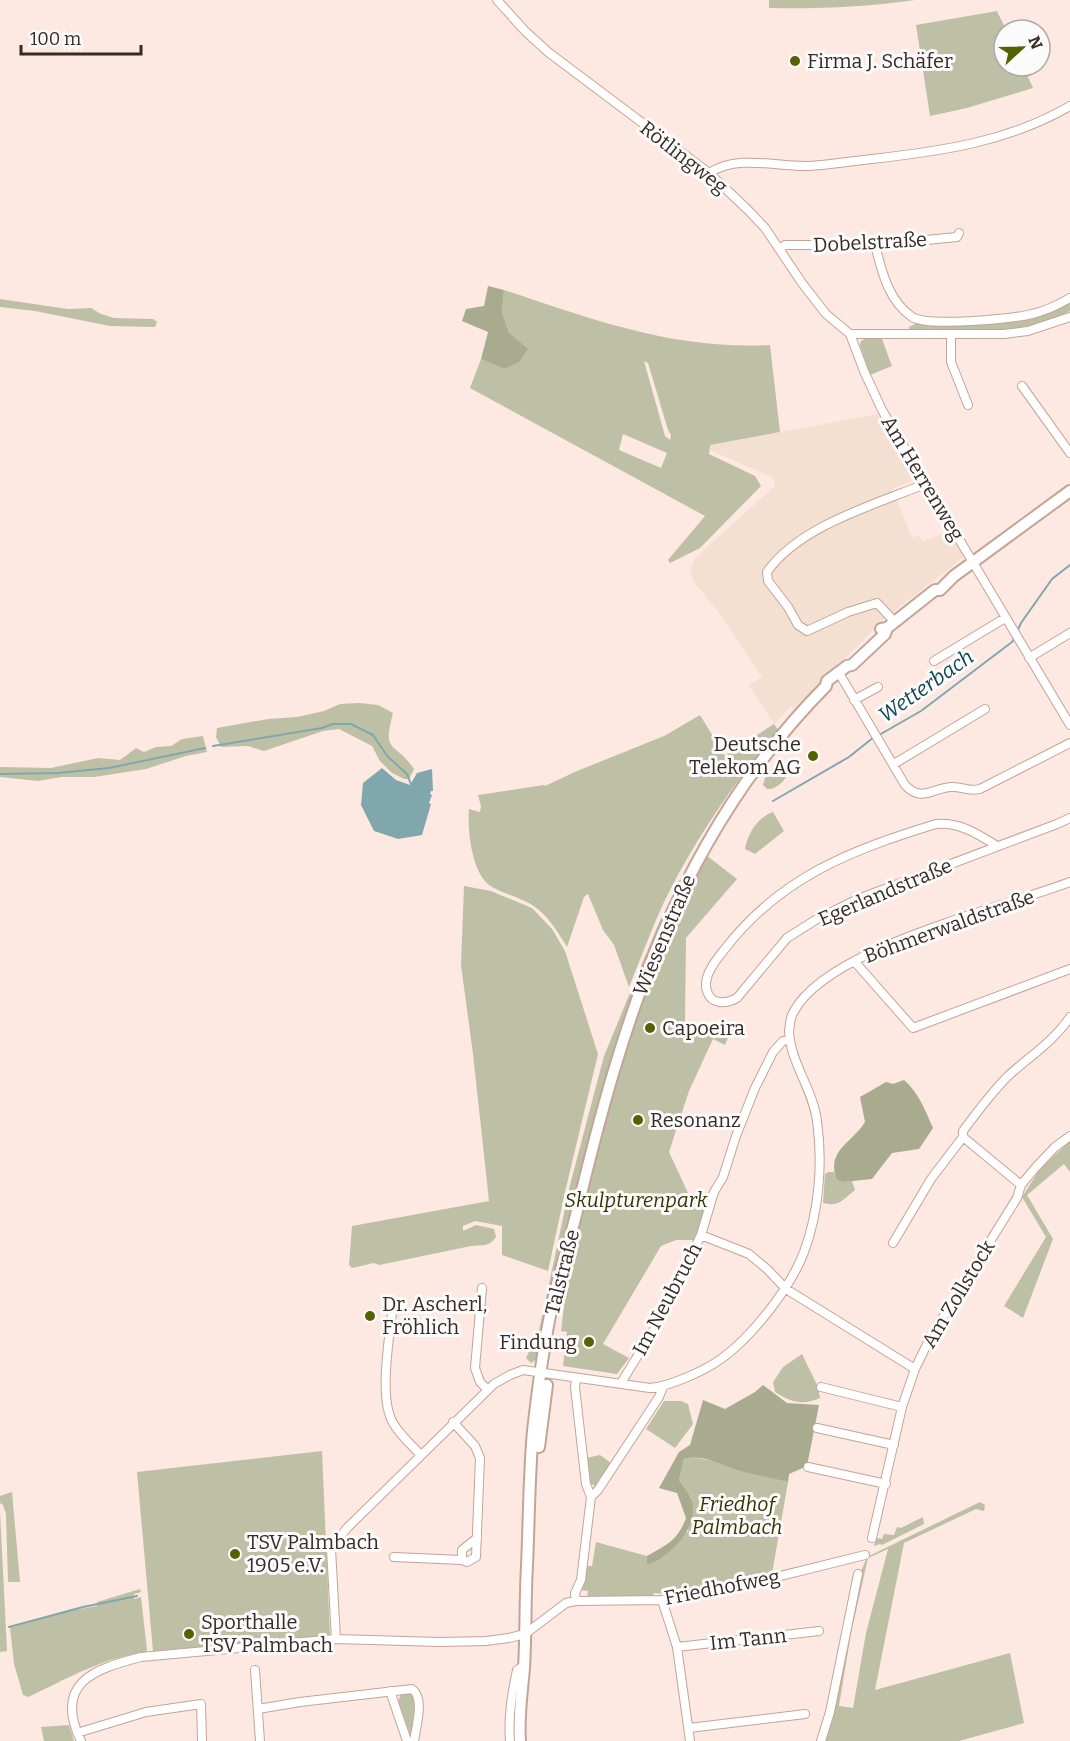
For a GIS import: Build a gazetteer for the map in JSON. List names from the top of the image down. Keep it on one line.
{"streets":{"main road":["Wiesenstraße","Talstraße"],"street":["Rötlingweg","Dobelstraße","Am Herrenweg","Egerlandstraße","Böhmerwaldstraße","Am Zollstock","Im Neubruch","Friedhofweg","Im Tann"]},"crossings":[["Rötlingweg","Dobelstraße"],["Rötlingweg","Am Herrenweg"],["Am Herrenweg","Wiesenstraße"],["Böhmerwaldstraße","Im Neubruch"],["Wiesenstraße","Talstraße"]],"water":["Wetterbach"],"parks":["Skulpturenpark","Friedhof Palmbach"],"places":["Firma J. Schäfer","Deutsche Telekom AG","Capoeira","Resonanz","Dr. Ascherl, Fröhlich","Findung","TSV Palmbach 1905 e.V.","Sporthalle TSV Palmbach"],"scale_bar":"100 m","north":"right"}
